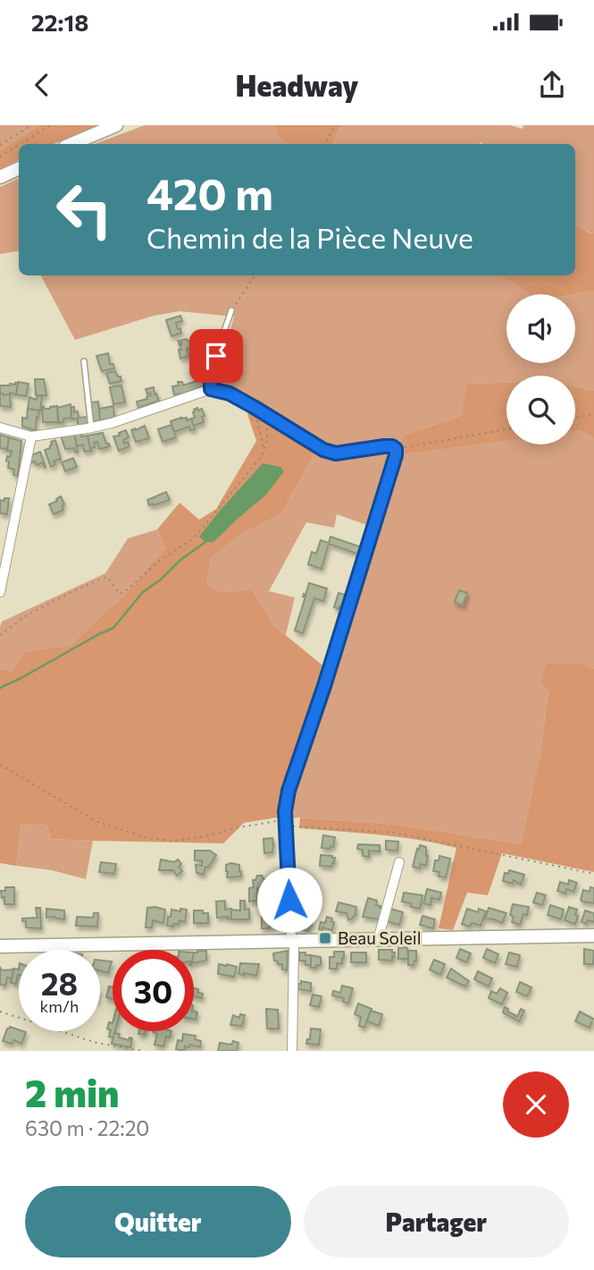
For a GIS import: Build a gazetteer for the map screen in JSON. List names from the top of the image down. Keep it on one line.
{"places":{"transit":["Beau Soleil"]},"page":{"status":"22:18","header":"Headway","turn":["420 m","Chemin de la Pièce Neuve"],"speed":"28 km/h","limit":"30","heading":["2 min","630 m · 22:20"],"buttons":["Quitter","Partager"]}}
